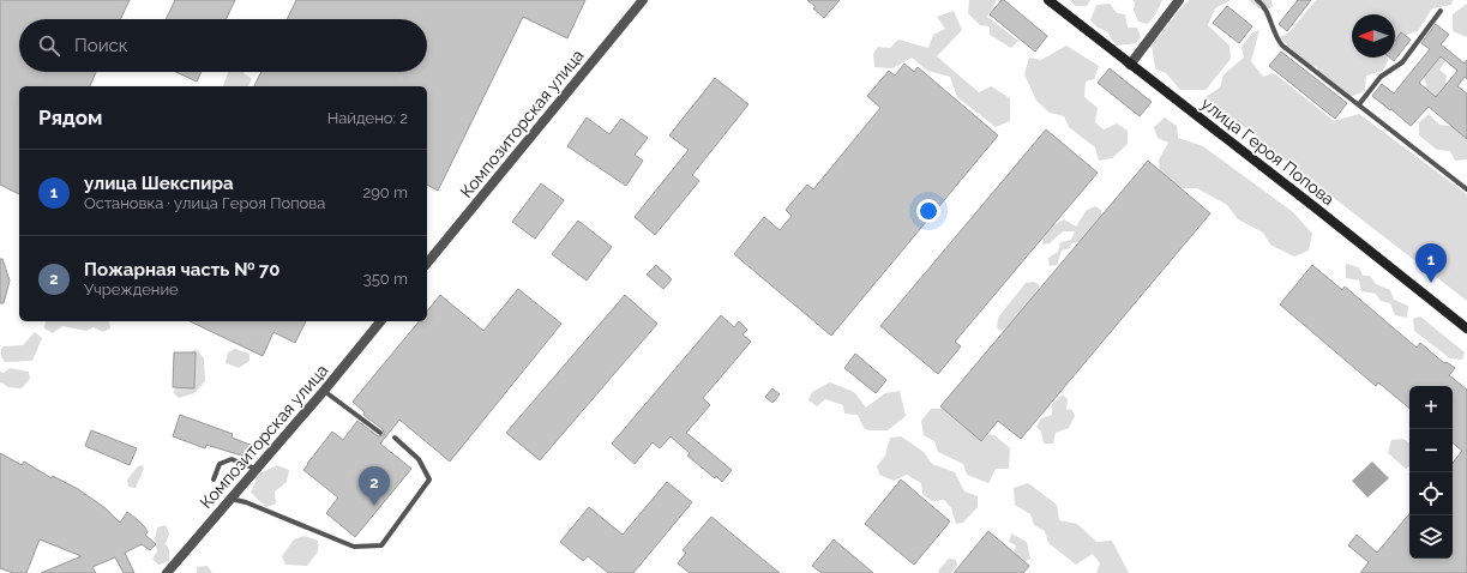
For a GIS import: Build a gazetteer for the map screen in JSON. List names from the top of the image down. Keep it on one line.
{"streets":{"street":["Композиторская улица","улица Героя Попова"]},"north":"left","page":{"search":"Поиск","heading":["Рядом","Найдено: 2"],"list":[{"mark":"1","name":"улица Шекспира","note":"Остановка · улица Героя Попова","value":"290 m"},{"mark":"2","name":"Пожарная часть № 70","note":"Учреждение","value":"350 m"}],"pins":["1","2"],"map_buttons":["+","−"]}}
